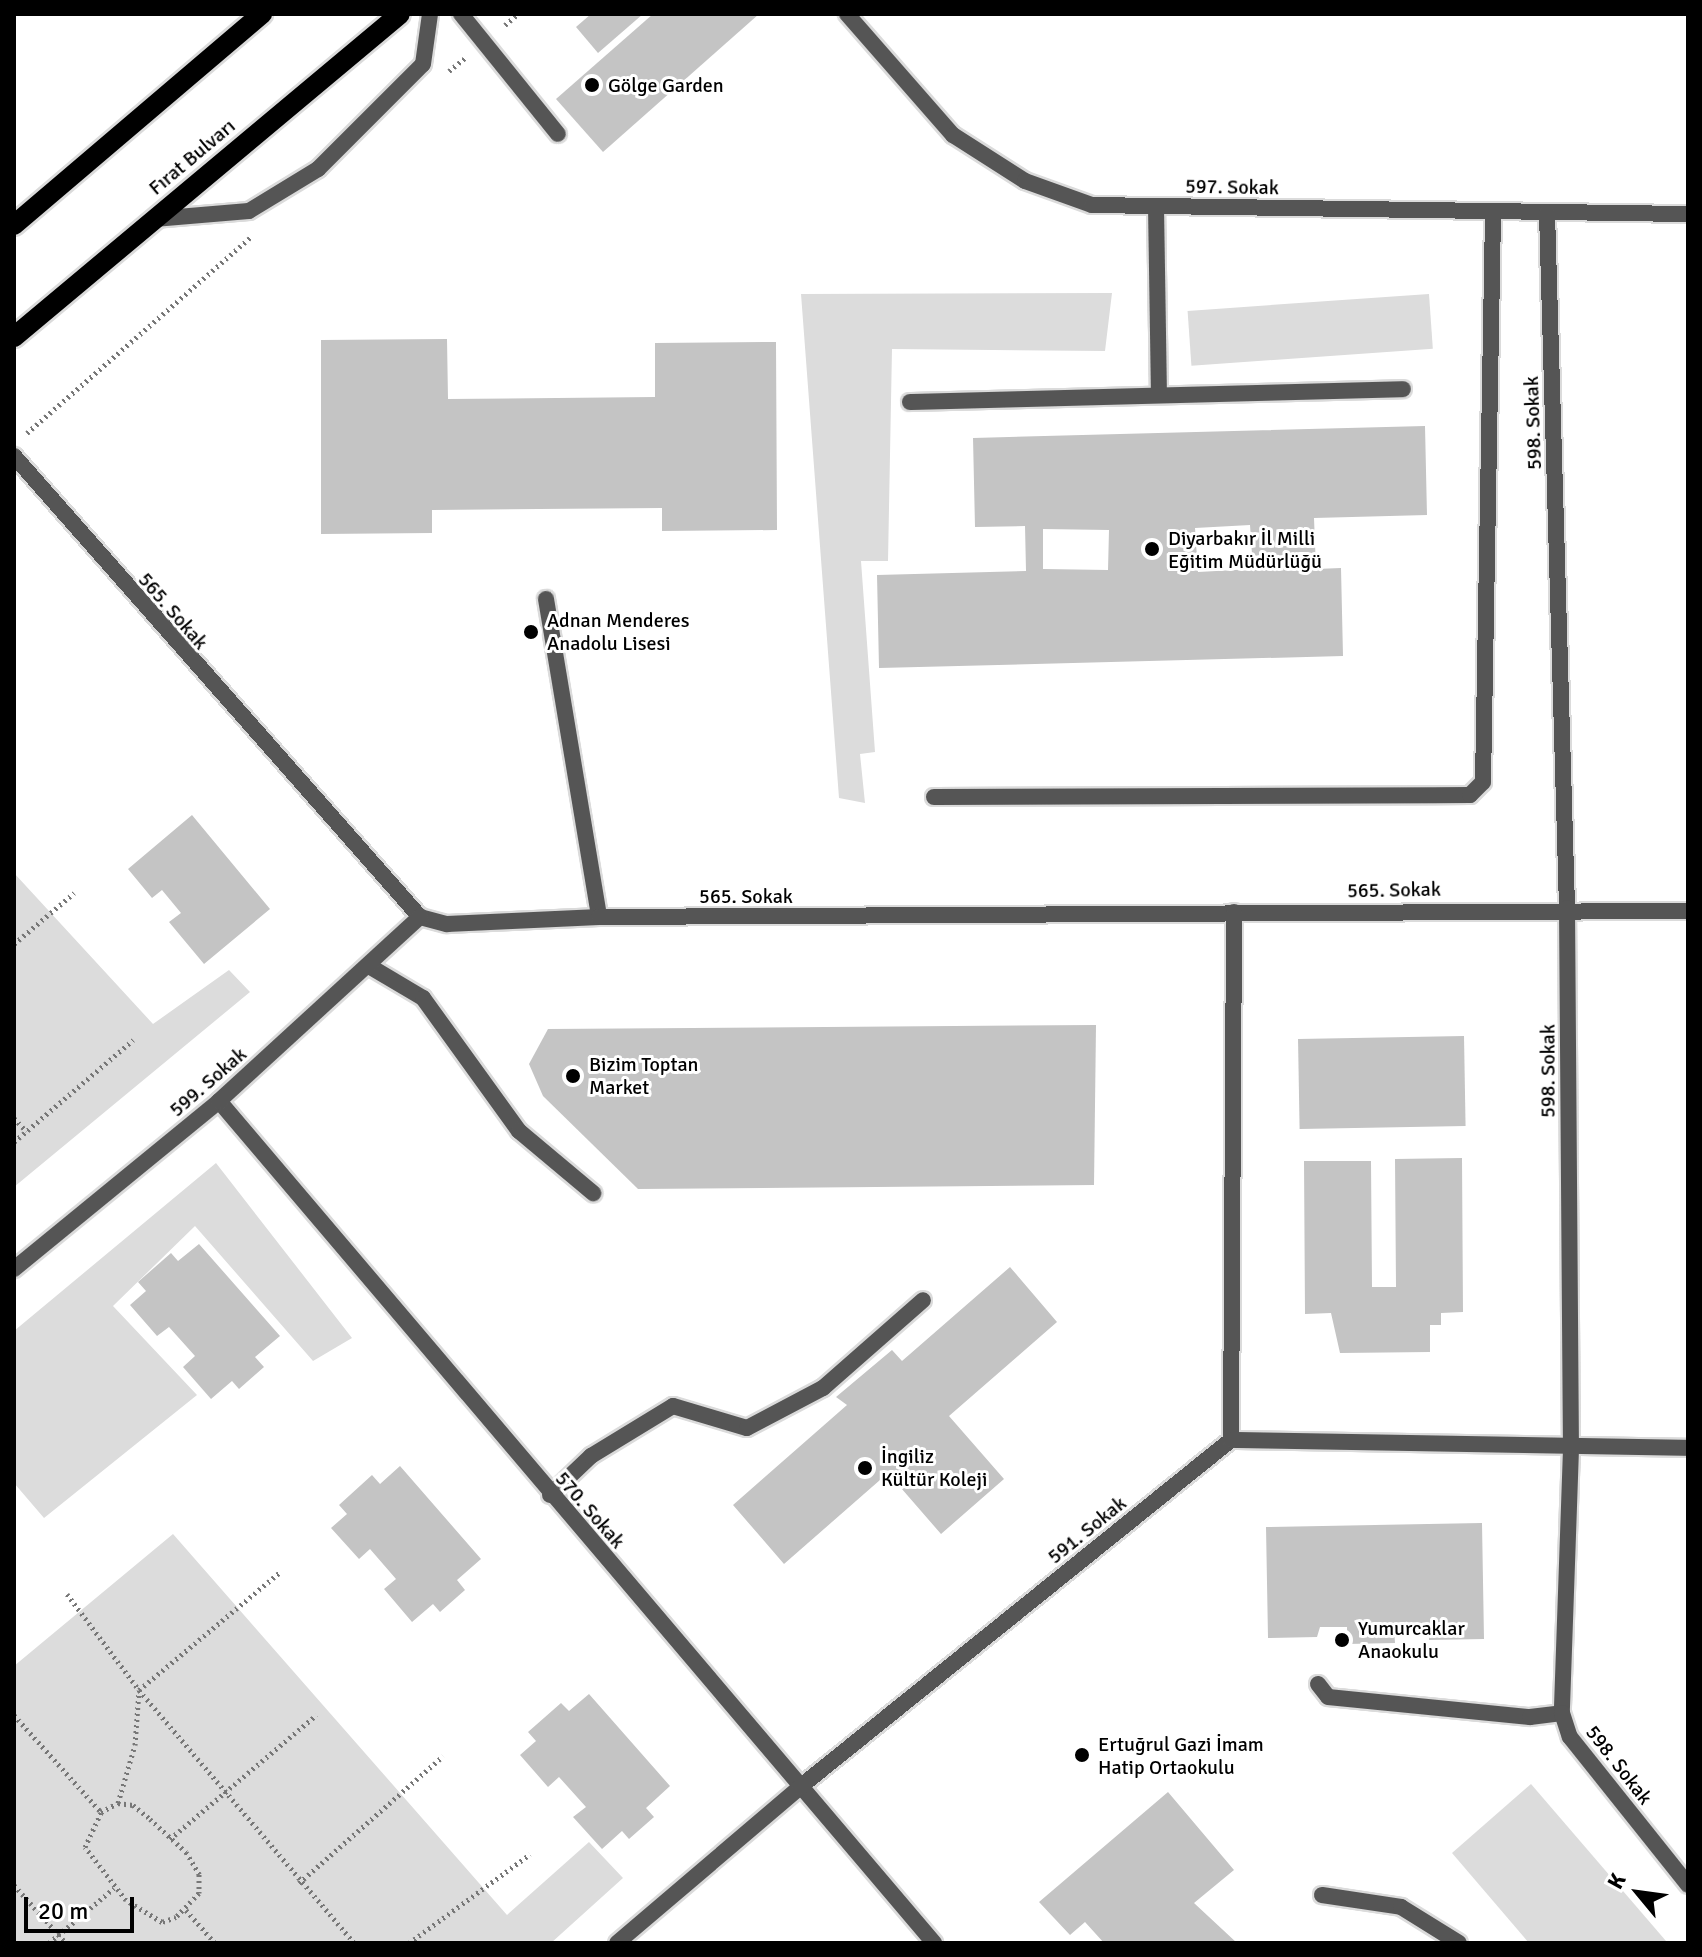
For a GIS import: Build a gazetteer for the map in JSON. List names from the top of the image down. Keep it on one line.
{"streets":{"main road":["Fırat Bulvarı"],"street":["597. Sokak","598. Sokak","565. Sokak","599. Sokak","570. Sokak","591. Sokak"]},"crossings":[["597. Sokak","598. Sokak"],["598. Sokak","565. Sokak"],["565. Sokak","599. Sokak"],["599. Sokak","570. Sokak"],["570. Sokak","591. Sokak"]],"places":["Gölge Garden","Diyarbakır İl Milli Eğitim Müdürlüğü","Adnan Menderes Anadolu Lisesi","Bizim Toptan Market","İngiliz Kültür Koleji","Yumurcaklar Anaokulu","Ertuğrul Gazi İmam Hatip Ortaokulu"],"scale_bar":"20 m","north":"top left"}
